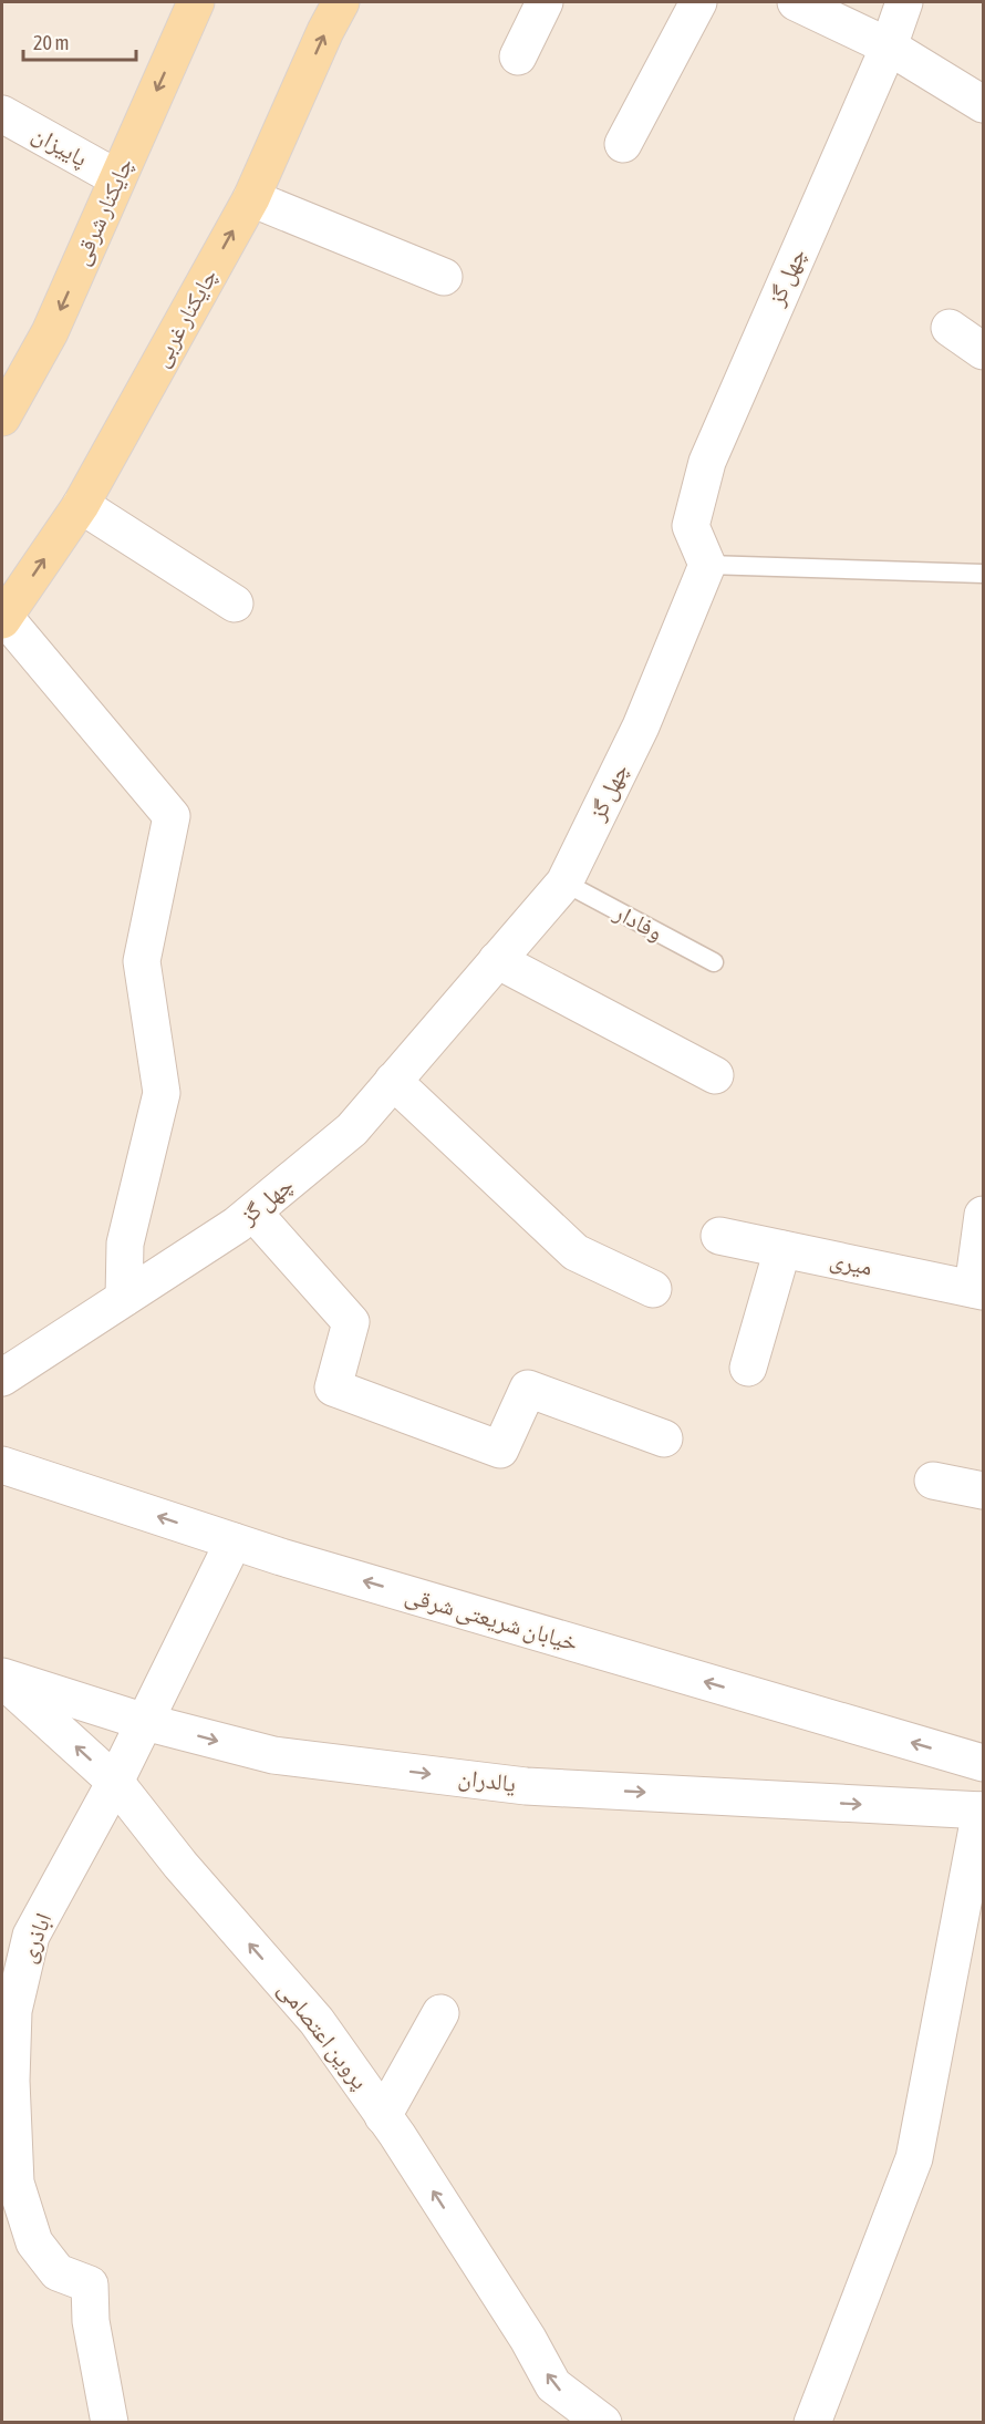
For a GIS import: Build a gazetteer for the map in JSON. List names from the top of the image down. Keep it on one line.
{"streets":{"main road":["چایکنار شرقی","چایکنار غربی"],"street":["پاییزان","چهل گز","میری","خیابان شریعتی شرقی","یالدران","اباذری","پروین اعتصامی"],"lane":["وفادار"]},"crossings":[["پاییزان","چایکنار شرقی"],["چهل گز","وفادار"],["خیابان شریعتی شرقی","اباذری"],["یالدران","اباذری"],["یالدران","پروین اعتصامی"],["اباذری","پروین اعتصامی"]],"one_way":["چایکنار شرقی","چایکنار غربی","خیابان شریعتی شرقی","یالدران","پروین اعتصامی"],"scale_bar":"20 m"}
